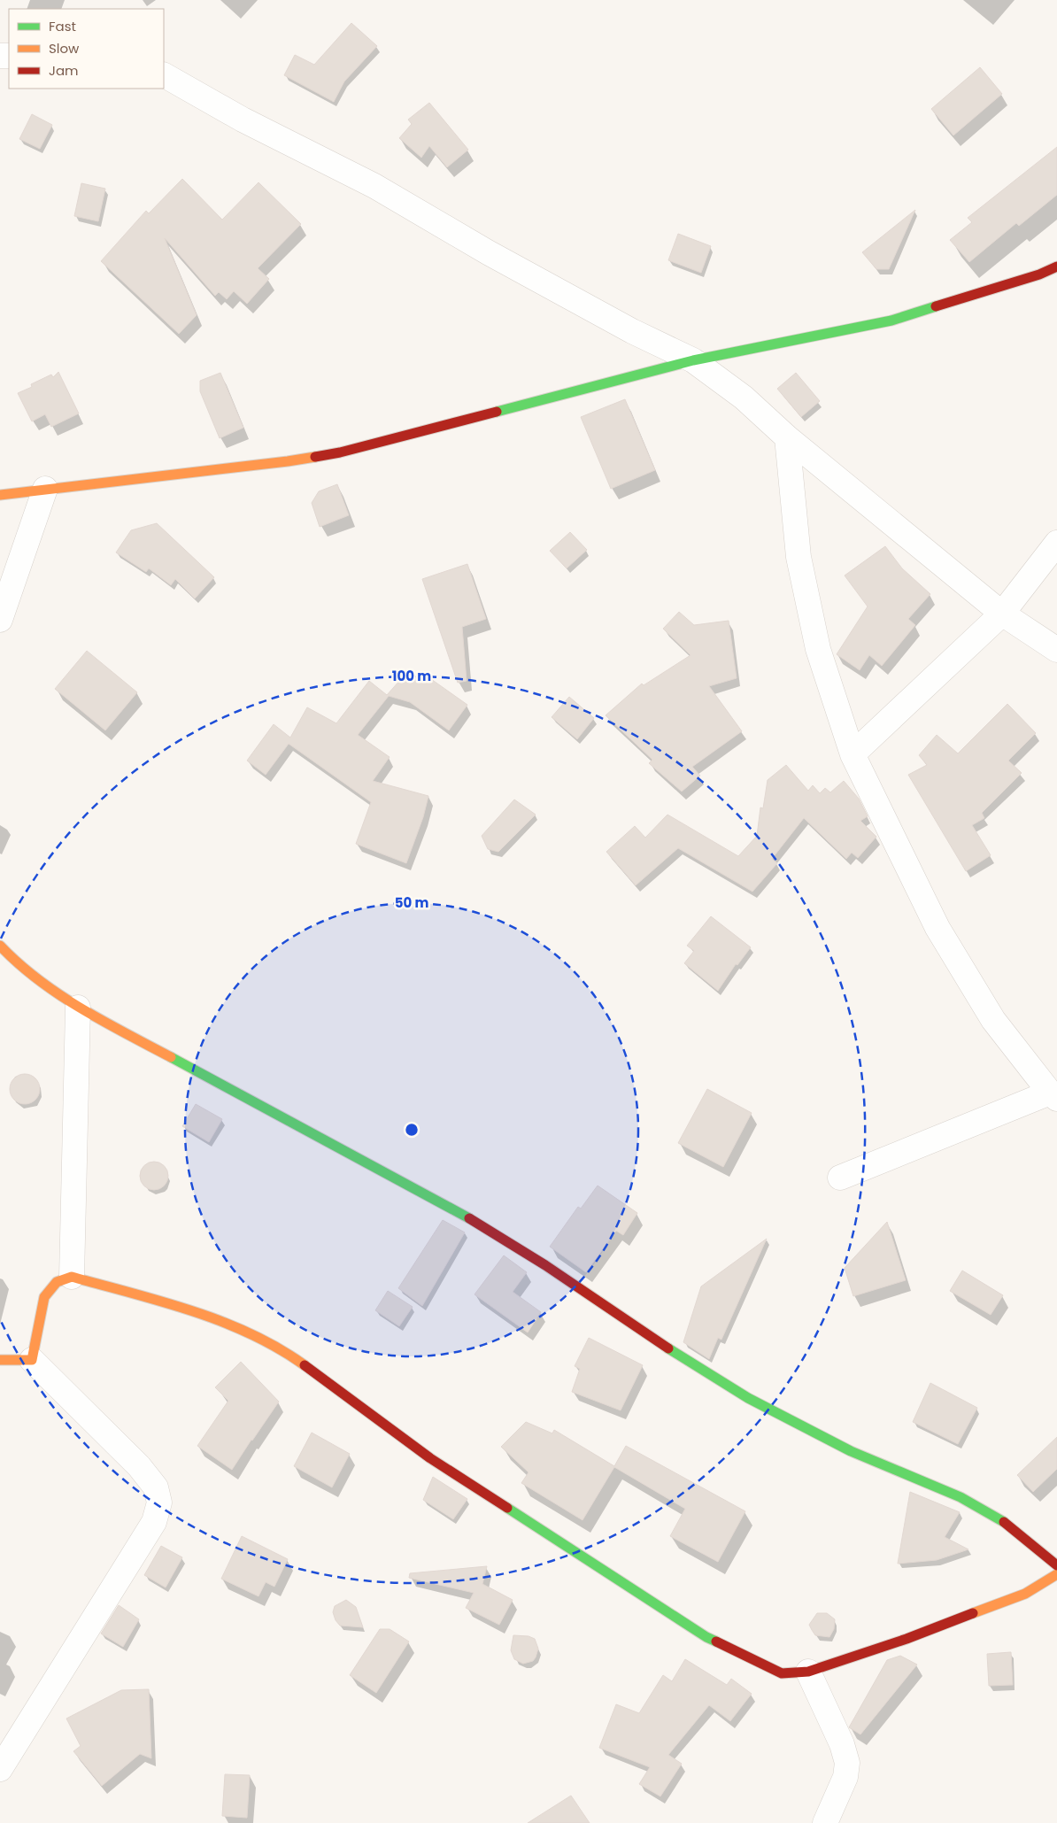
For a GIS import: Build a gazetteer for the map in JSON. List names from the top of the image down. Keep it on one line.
{"legend":["Fast","Slow","Jam"],"rings":["100 m","50 m"]}
